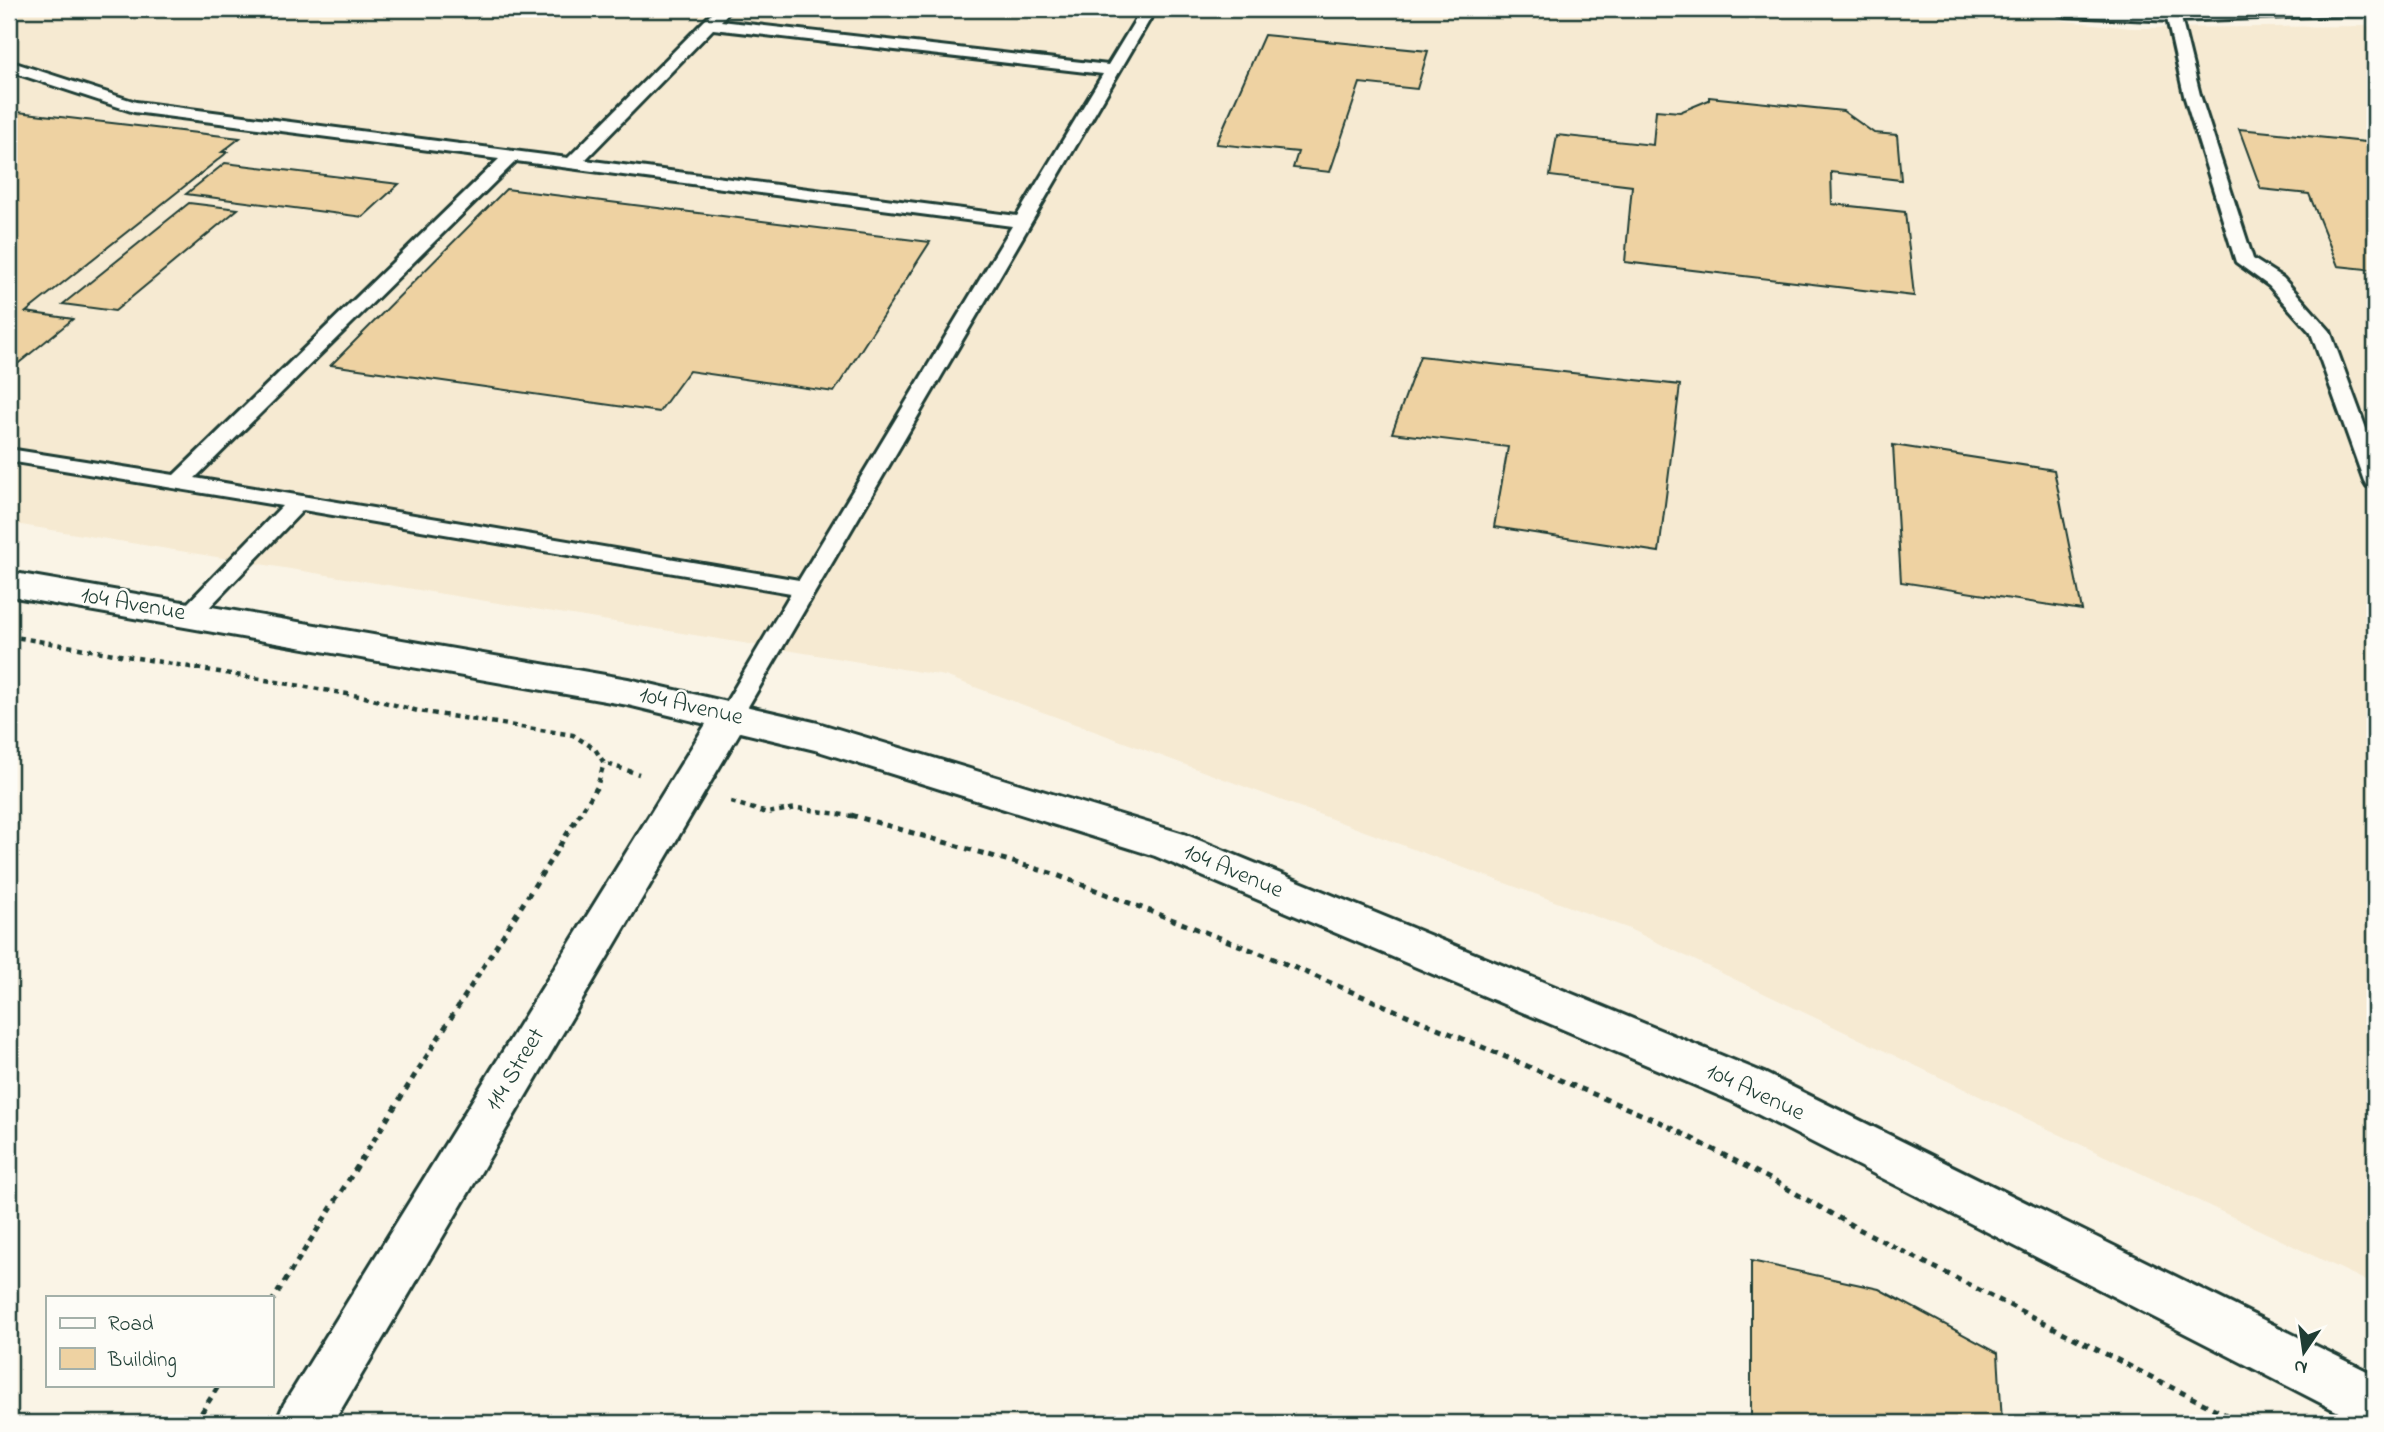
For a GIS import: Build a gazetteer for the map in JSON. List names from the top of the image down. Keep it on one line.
{"streets":{"street":["104 Avenue","114 Street"]},"crossings":[["104 Avenue","114 Street"]],"legend":["Road","Building"],"north":"bottom"}
